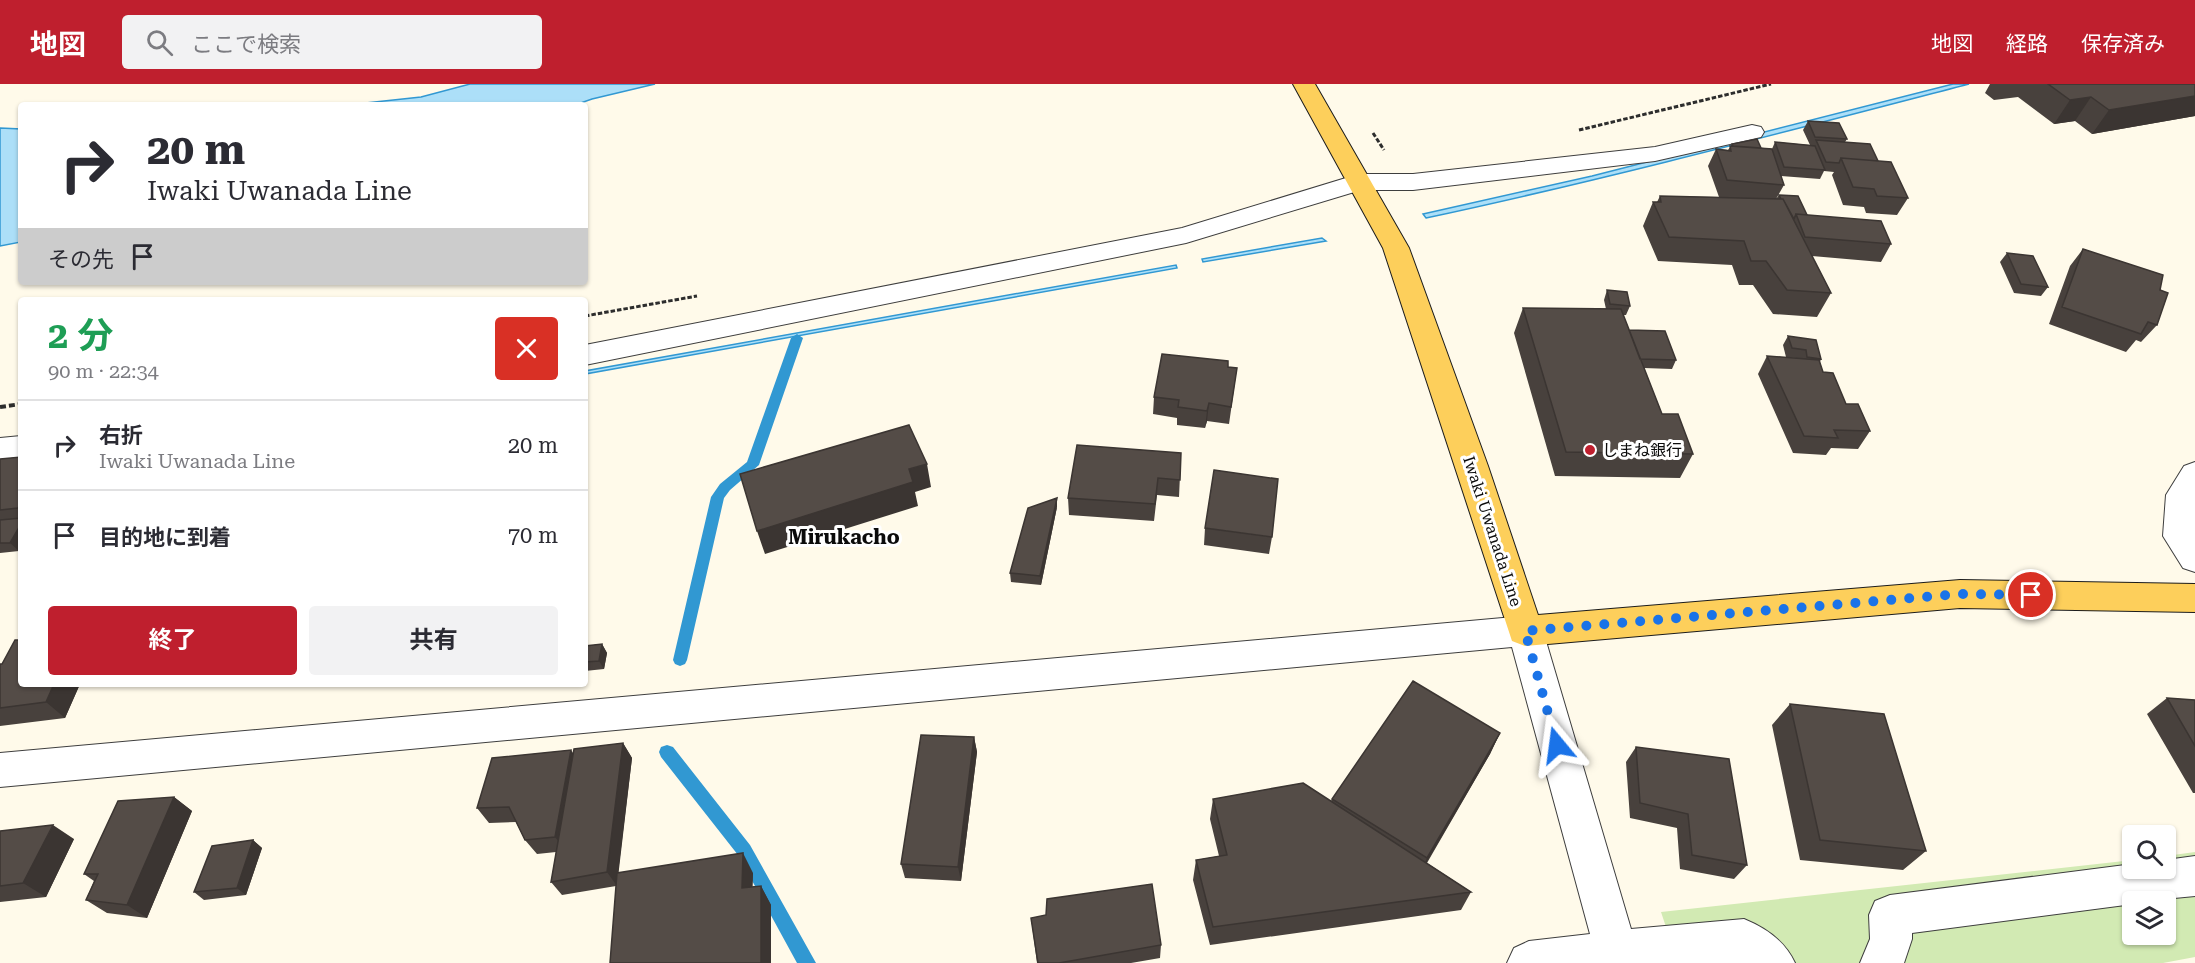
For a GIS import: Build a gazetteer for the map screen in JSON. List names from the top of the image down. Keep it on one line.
{"streets":{"main road":["Iwaki Uwanada Line"]},"districts":["Mirukacho"],"places":["しまね銀行"],"page":{"header":"地図","search":"ここで検索","nav":["地図","経路","保存済み"],"turn":["20 m","Iwaki Uwanada Line"],"then":"その先","heading":["2 分","90 m · 22:34"],"list":[{"name":"右折","note":"Iwaki Uwanada Line","value":"20 m"},{"name":"目的地に到着","value":"70 m"}],"buttons":["終了","共有"]}}
